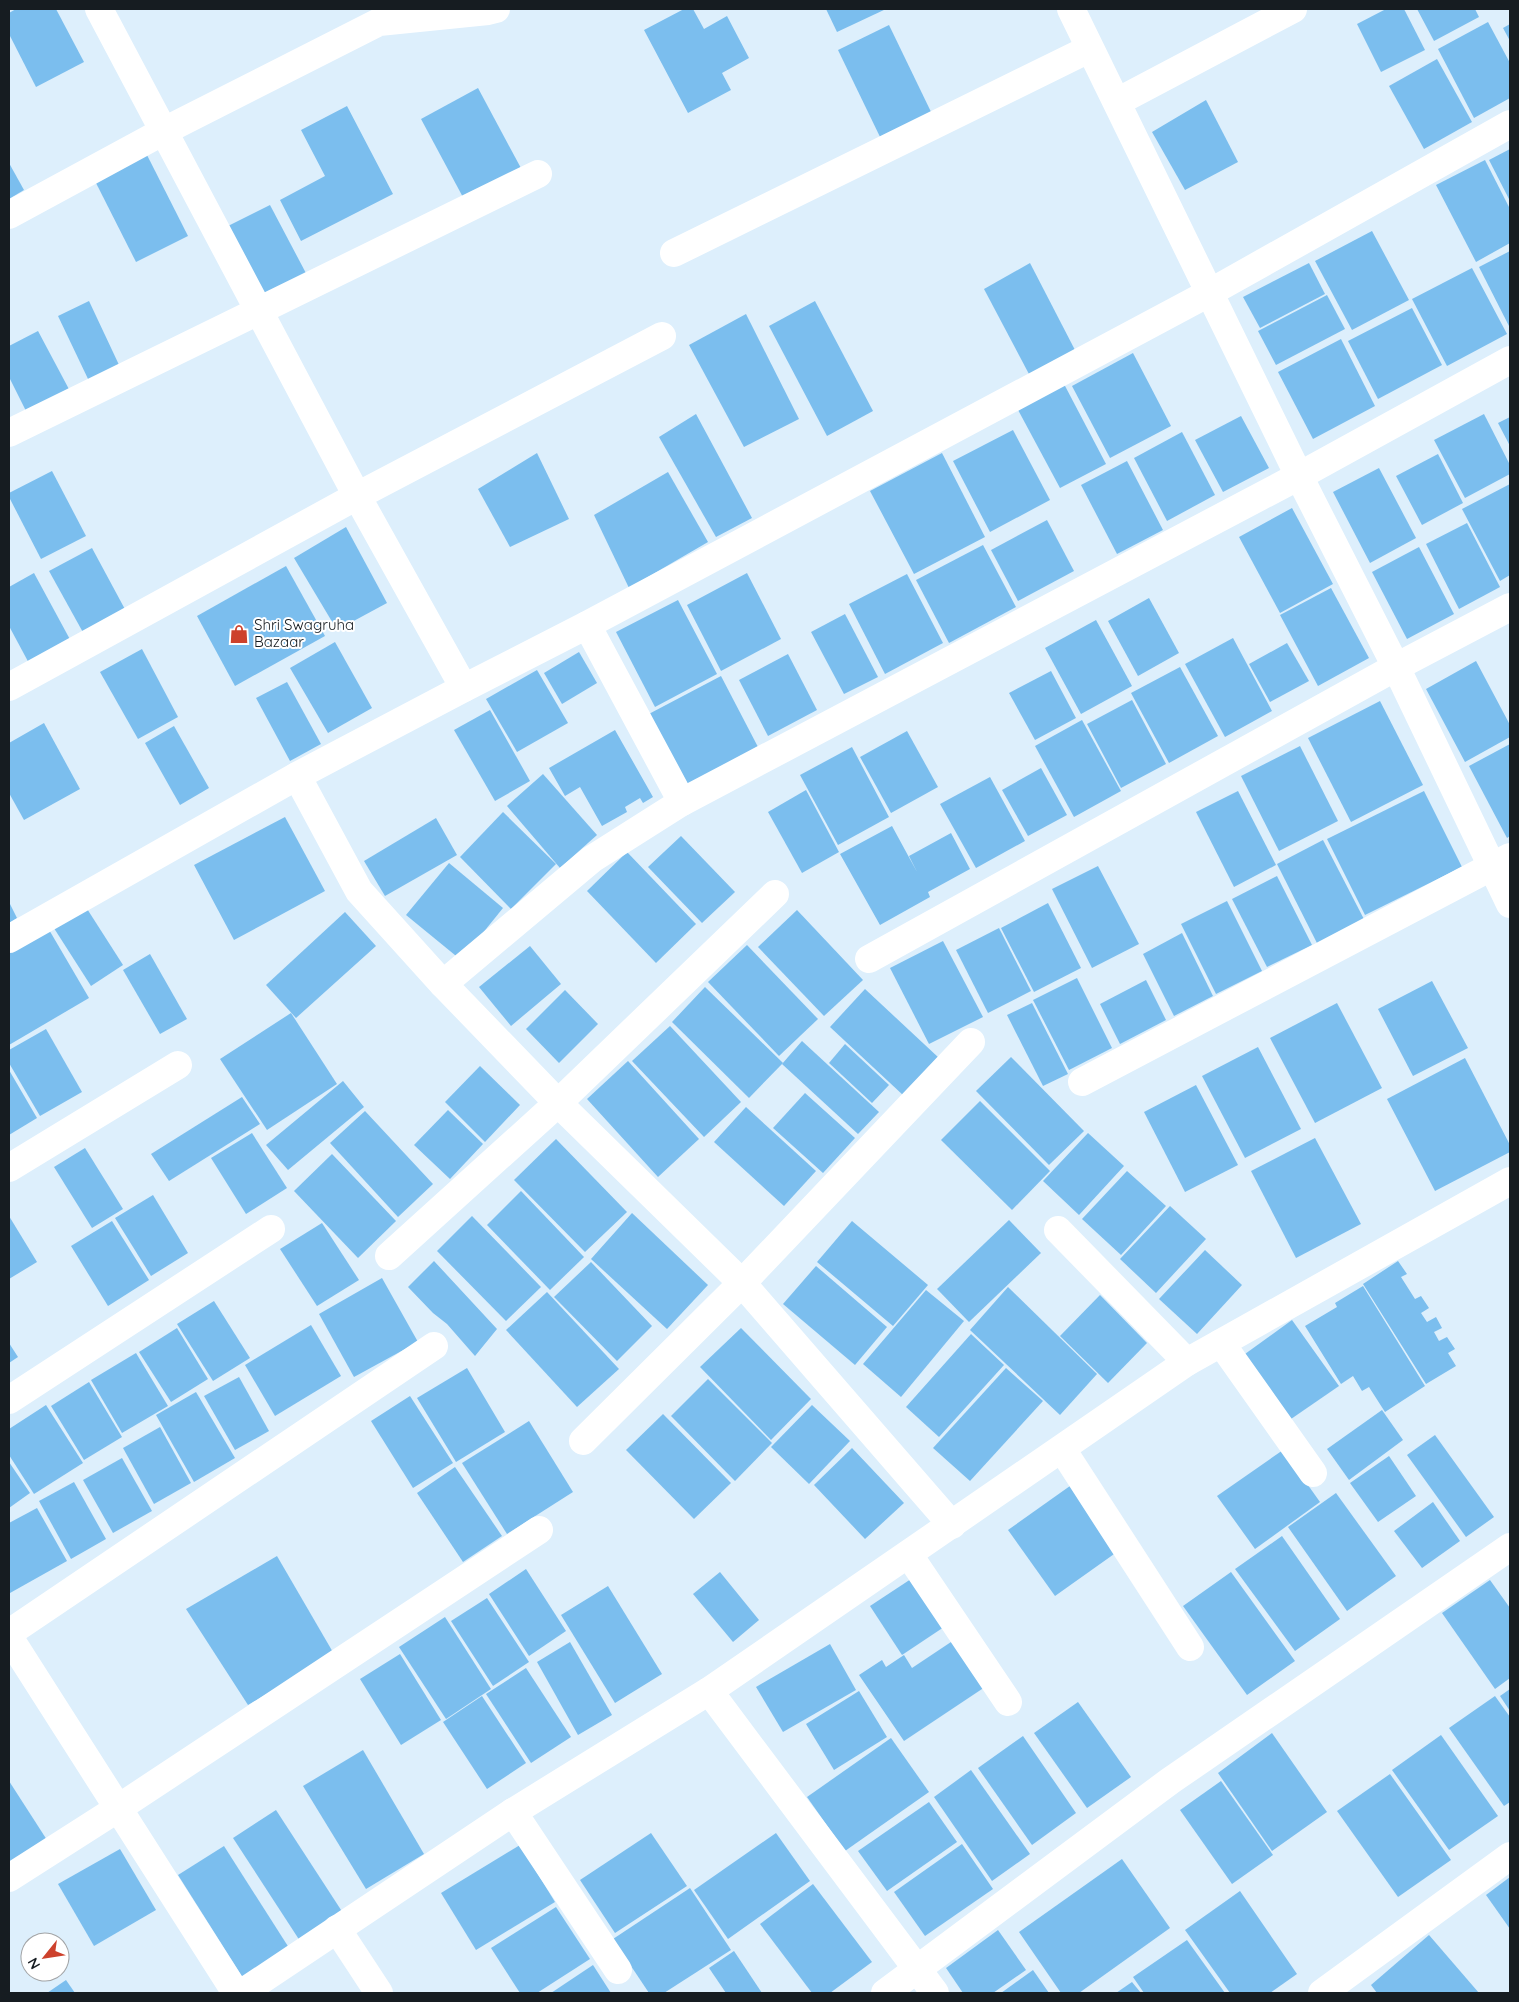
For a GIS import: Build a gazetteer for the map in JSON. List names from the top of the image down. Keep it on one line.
{"places":{"shop":["Shri Swagruha Bazaar"]},"north":"bottom left"}
